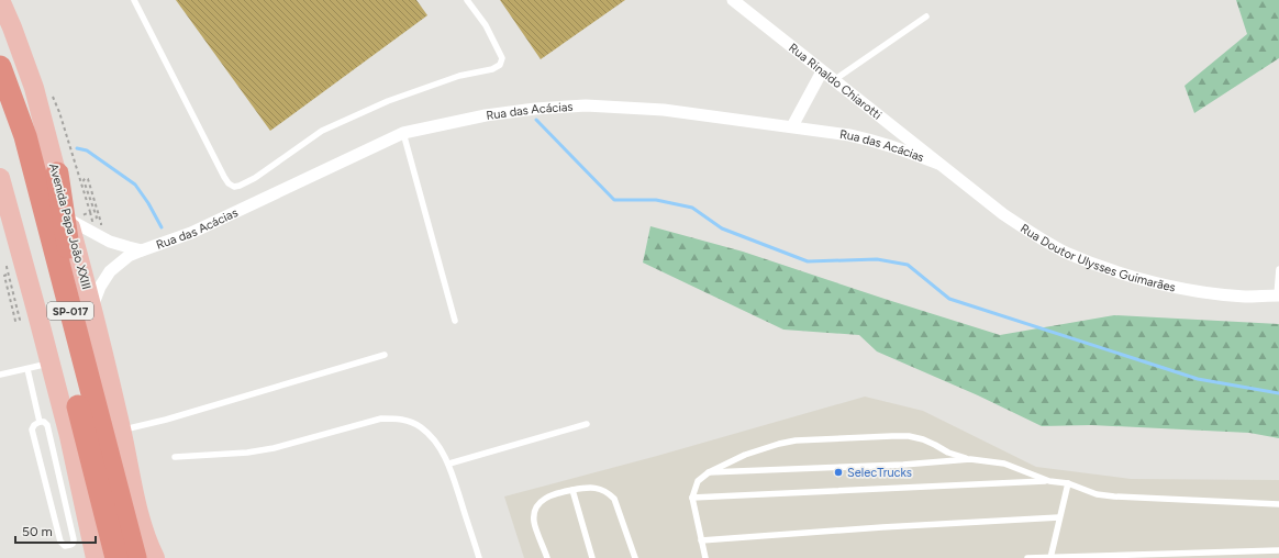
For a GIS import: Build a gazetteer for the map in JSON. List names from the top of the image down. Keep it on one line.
{"streets":{"highway":["Avenida Papa João XXIII","SP-017"],"street":["Rua Rinaldo Chiarotti","Rua das Acácias","Rua Doutor Ulysses Guimarães"]},"crossings":[["Rua Rinaldo Chiarotti","Rua das Acácias"],["Rua Rinaldo Chiarotti","Rua Doutor Ulysses Guimarães"],["Rua das Acácias","Avenida Papa João XXIII"],["Rua das Acácias","Rua Doutor Ulysses Guimarães"]],"places":["SelecTrucks"],"scale_bar":"50 m"}
